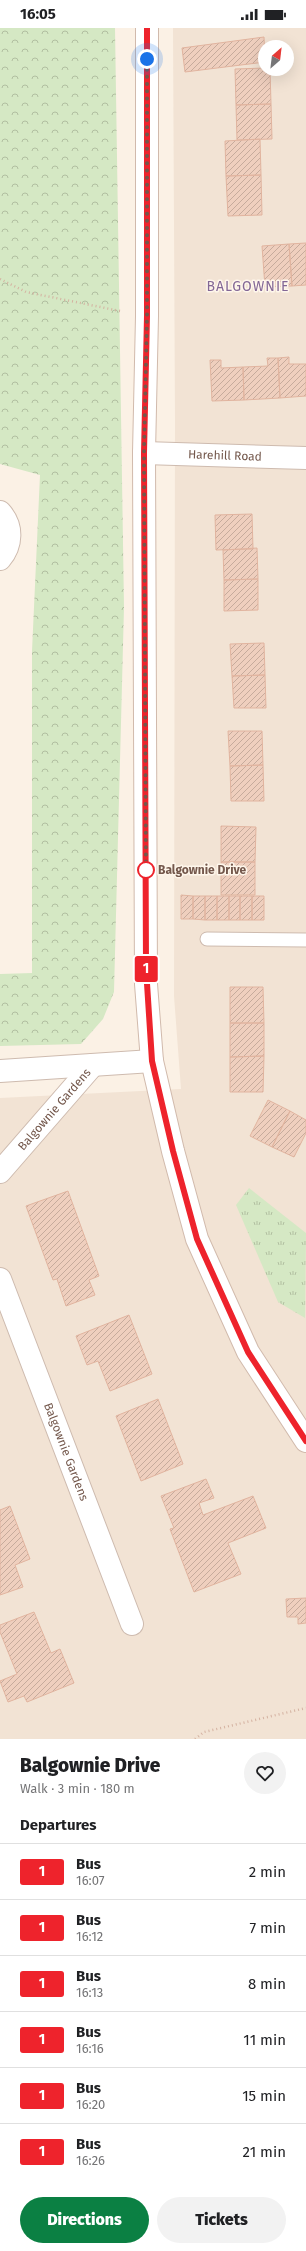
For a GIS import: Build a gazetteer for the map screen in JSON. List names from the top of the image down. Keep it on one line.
{"streets":{"street":["Harehill Road","Balgownie Gardens"]},"districts":["BALGOWNIE"],"places":["Balgownie Drive"],"lines":["bus line 1"],"north":"top right","page":{"status":"16:05","on_map":"1","heading":[["Balgownie Drive","Walk · 3 min · 180 m"],"Departures"],"list":[{"mark":"1","name":"Bus","note":"16:07","value":"2 min"},{"mark":"1","name":"Bus","note":"16:12","value":"7 min"},{"mark":"1","name":"Bus","note":"16:13","value":"8 min"},{"mark":"1","name":"Bus","note":"16:16","value":"11 min"},{"mark":"1","name":"Bus","note":"16:20","value":"15 min"},{"mark":"1","name":"Bus","note":"16:26","value":"21 min"}],"buttons":["Directions","Tickets"]}}
